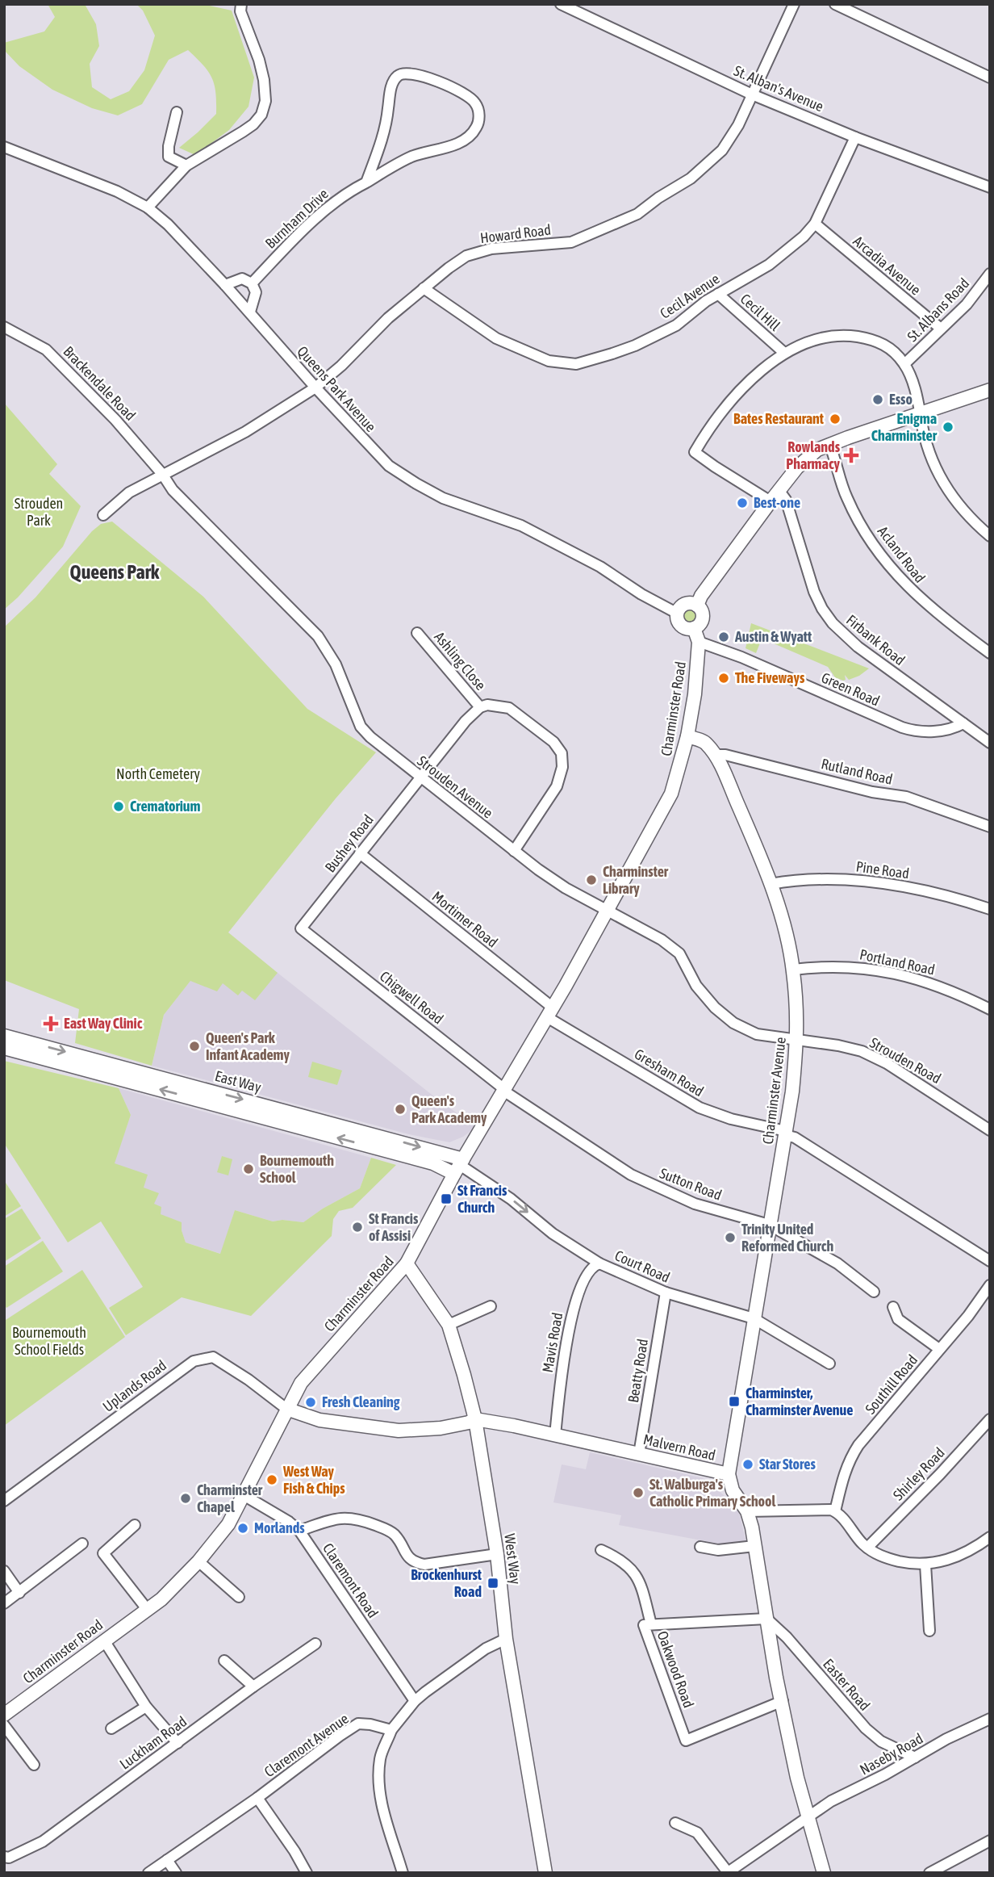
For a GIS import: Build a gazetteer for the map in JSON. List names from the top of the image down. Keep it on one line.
{"streets":{"street":["St. Alban's Avenue","Burnham Drive","Howard Road","Arcadia Avenue","Cecil Avenue","St. Albans Road","Cecil Hill","Brackendale Road","Queens Park Avenue","Acland Road","Firbank Road","Ashling Close","Green Road","Charminster Road","Rutland Road","Strouden Avenue","Bushey Road","Pine Road","Mortimer Road","Portland Road","Chigwell Road","Strouden Road","Gresham Road","East Way","Charminster Avenue","Sutton Road","Court Road","Mavis Road","Beatty Road","Southill Road","Uplands Road","Malvern Road","Shirley Road","West Way","Claremont Road","Oakwood Road","Easter Road","Luckham Road","Claremont Avenue","Naseby Road"]},"crossings":[["St. Alban's Avenue","Howard Road"],["St. Alban's Avenue","Cecil Avenue"],["Howard Road","Cecil Avenue"],["Howard Road","Brackendale Road"],["Howard Road","Queens Park Avenue"],["Howard Road","Strouden Avenue"],["Arcadia Avenue","Cecil Avenue"],["Arcadia Avenue","St. Albans Road"],["Cecil Avenue","Cecil Hill"],["Brackendale Road","Strouden Avenue"],["Queens Park Avenue","Charminster Road"],["Firbank Road","Green Road"],["Ashling Close","Bushey Road"],["Green Road","Charminster Road"],["Charminster Road","Strouden Avenue"],["Charminster Road","Mortimer Road"],["Charminster Road","Chigwell Road"],["Charminster Road","Gresham Road"],["Charminster Road","East Way"],["Charminster Road","Charminster Avenue"],["Charminster Road","Sutton Road"],["Charminster Road","Court Road"],["Charminster Road","Uplands Road"],["Charminster Road","Malvern Road"],["Charminster Road","West Way"],["Charminster Road","Claremont Road"],["Rutland Road","Charminster Avenue"],["Strouden Avenue","Bushey Road"],["Strouden Avenue","Strouden Road"],["Strouden Avenue","Charminster Avenue"],["Bushey Road","Mortimer Road"],["Bushey Road","Chigwell Road"],["Pine Road","Charminster Avenue"],["Mortimer Road","Gresham Road"],["Portland Road","Charminster Avenue"],["Chigwell Road","Sutton Road"],["Strouden Road","Charminster Avenue"],["Gresham Road","Charminster Avenue"],["East Way","Court Road"],["Charminster Avenue","Sutton Road"],["Charminster Avenue","Court Road"],["Charminster Avenue","Malvern Road"],["Court Road","Mavis Road"],["Court Road","Beatty Road"],["Mavis Road","Malvern Road"],["Beatty Road","Malvern Road"],["Uplands Road","Malvern Road"],["Malvern Road","West Way"],["Malvern Road","Oakwood Road"],["Malvern Road","Easter Road"],["Malvern Road","Naseby Road"],["Oakwood Road","Easter Road"],["Easter Road","Naseby Road"]],"one_way":["Court Road"],"districts":["Queens Park"],"parks":["Strouden Park","North Cemetery","Bournemouth School Fields"],"places":{"other":["Esso","Bates Restaurant","Enigma Charminster","Best-one","Austin & Wyatt","The Fiveways","Crematorium","Charminster Library","Queen's Park Infant Academy","Queen's Park Academy","Bournemouth School","St Francis of Assisi","Trinity United Reformed Church","Fresh Cleaning","Star Stores","West Way Fish & Chips","St. Walburga's Catholic Primary School","Charminster Chapel","Morlands"],"health":["Rowlands Pharmacy","East Way Clinic"],"transit":["St Francis Church","Charminster, Charminster Avenue","Brockenhurst Road"]}}
